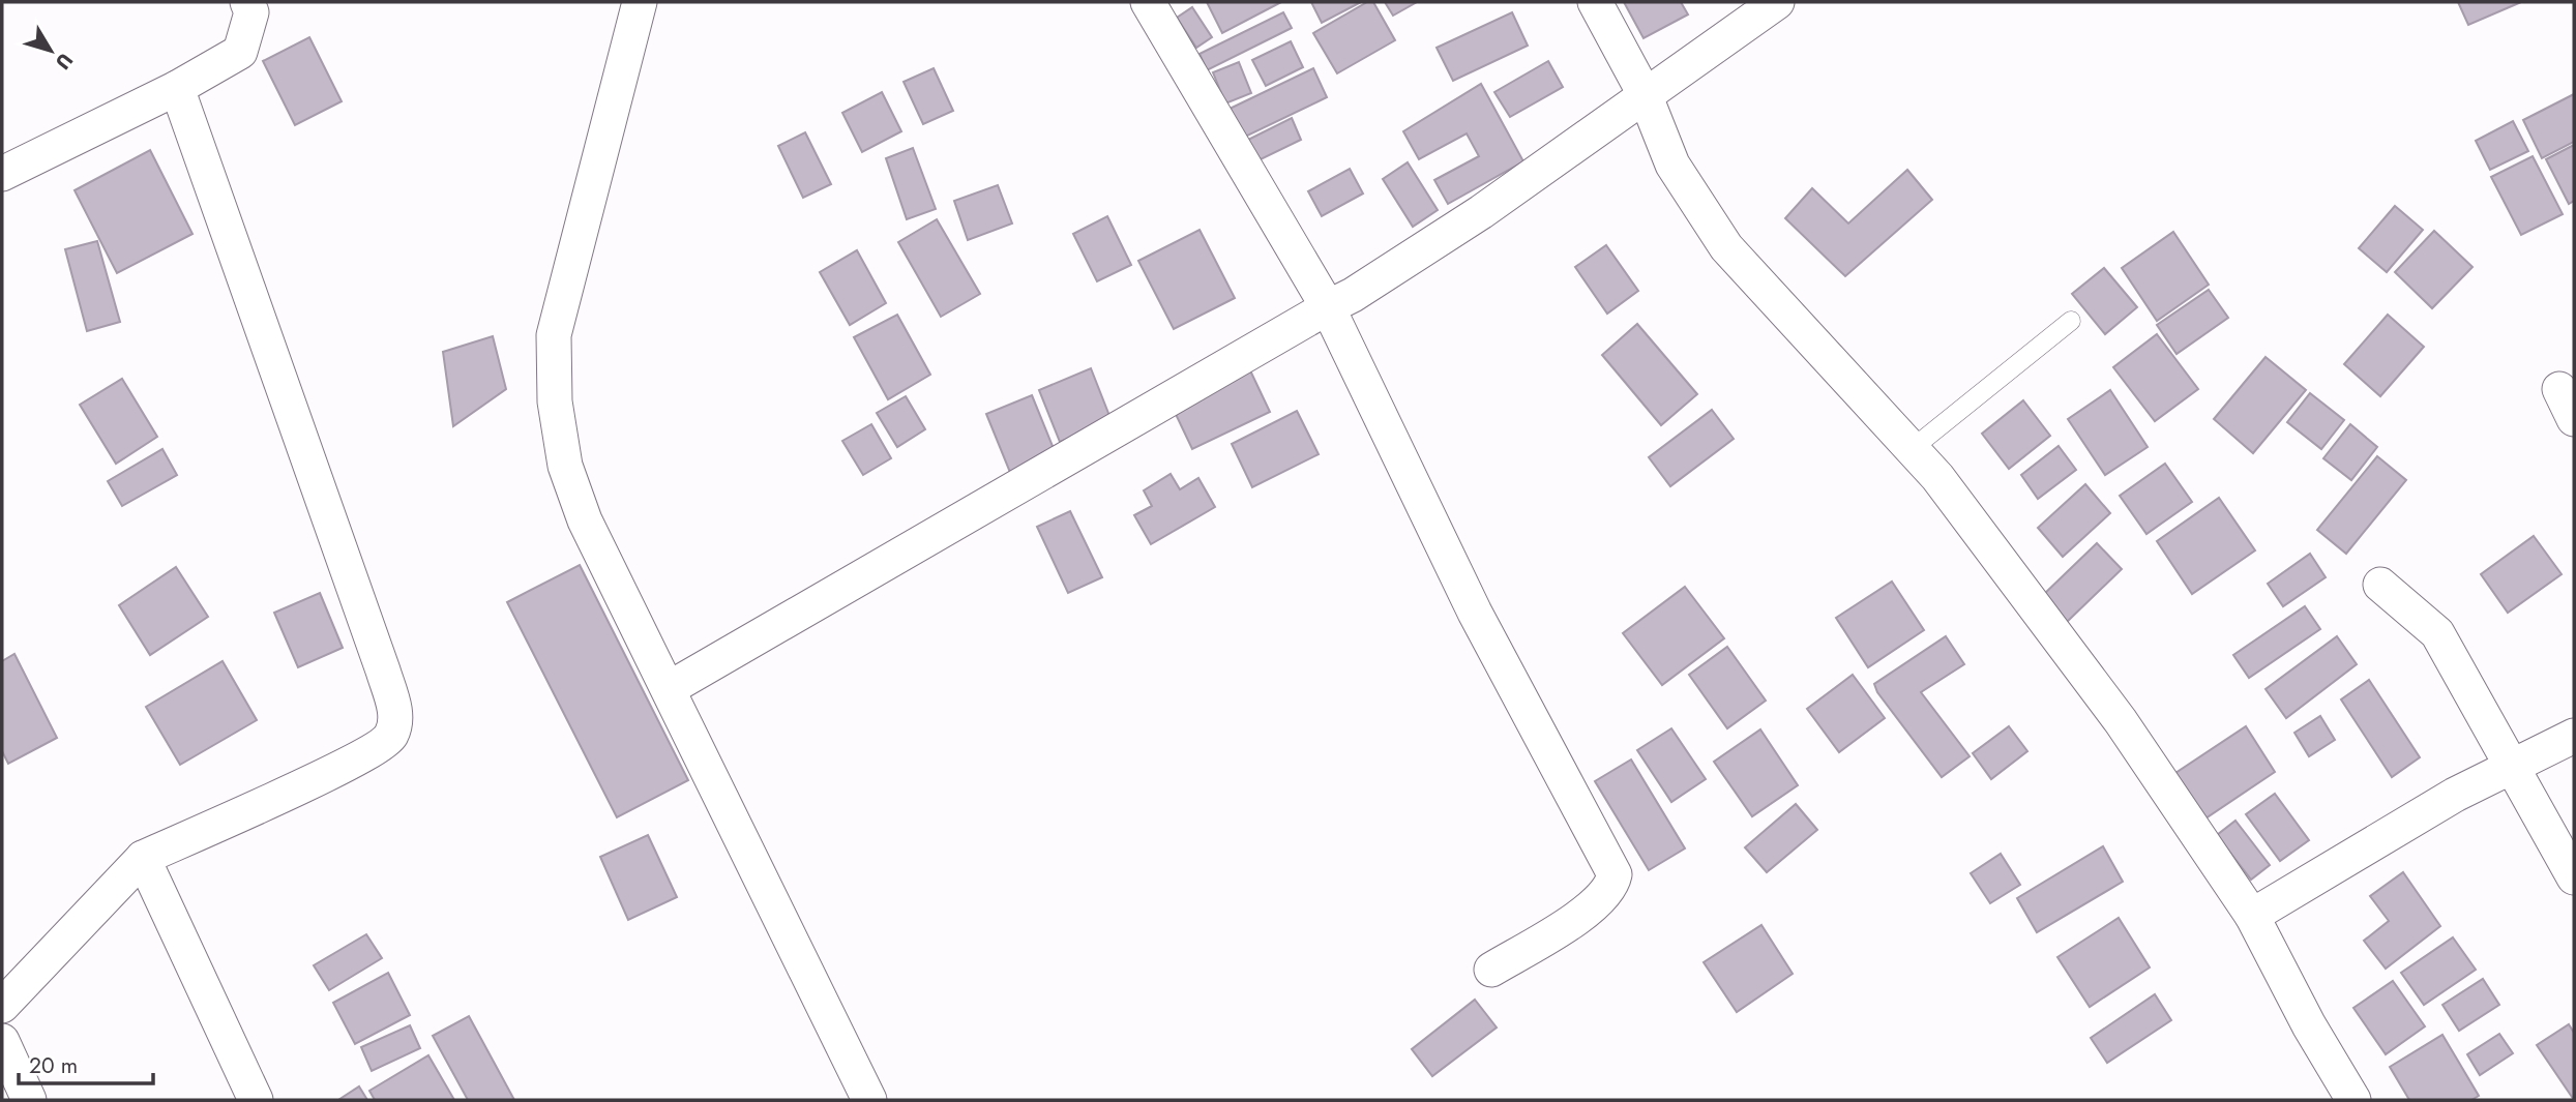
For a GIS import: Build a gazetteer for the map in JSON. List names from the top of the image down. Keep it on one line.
{"scale_bar":"20 m","north":"bottom right"}
